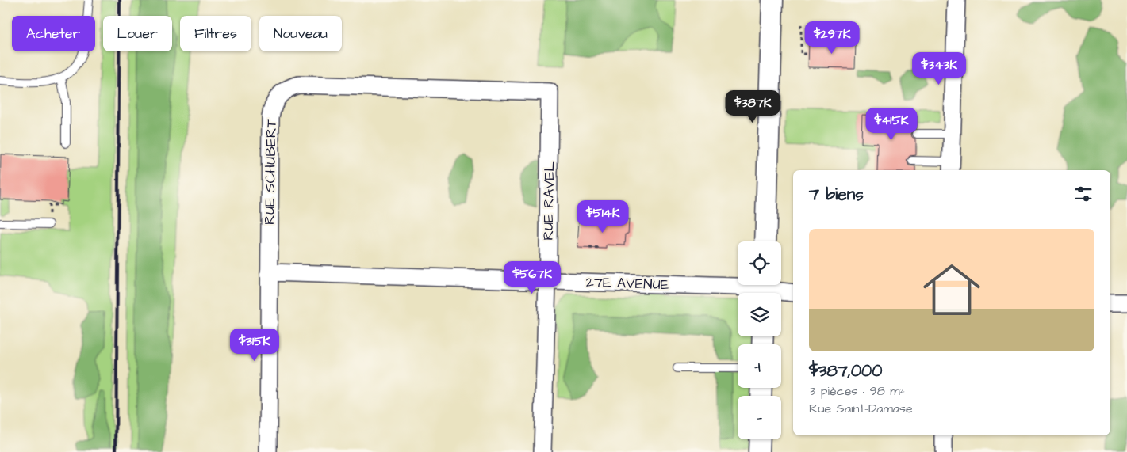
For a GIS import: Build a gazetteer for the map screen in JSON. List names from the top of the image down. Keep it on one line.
{"streets":{"street":["RUE SCHUBERT","RUE RAVEL","27E AVENUE"]},"crossings":[["RUE SCHUBERT","RUE RAVEL"],["RUE SCHUBERT","27E AVENUE"],["RUE RAVEL","27E AVENUE"]],"page":{"chip":["Acheter","Louer","Filtres","Nouveau"],"price":["$297K","$343K","$387K","$415K","$514K","$567K","$315K"],"heading":"7 biens","list":[{"name":"$387,000","note":"3 pièces · 98 m² · Rue Saint-Damase"}],"map_buttons":["+","−"]}}
